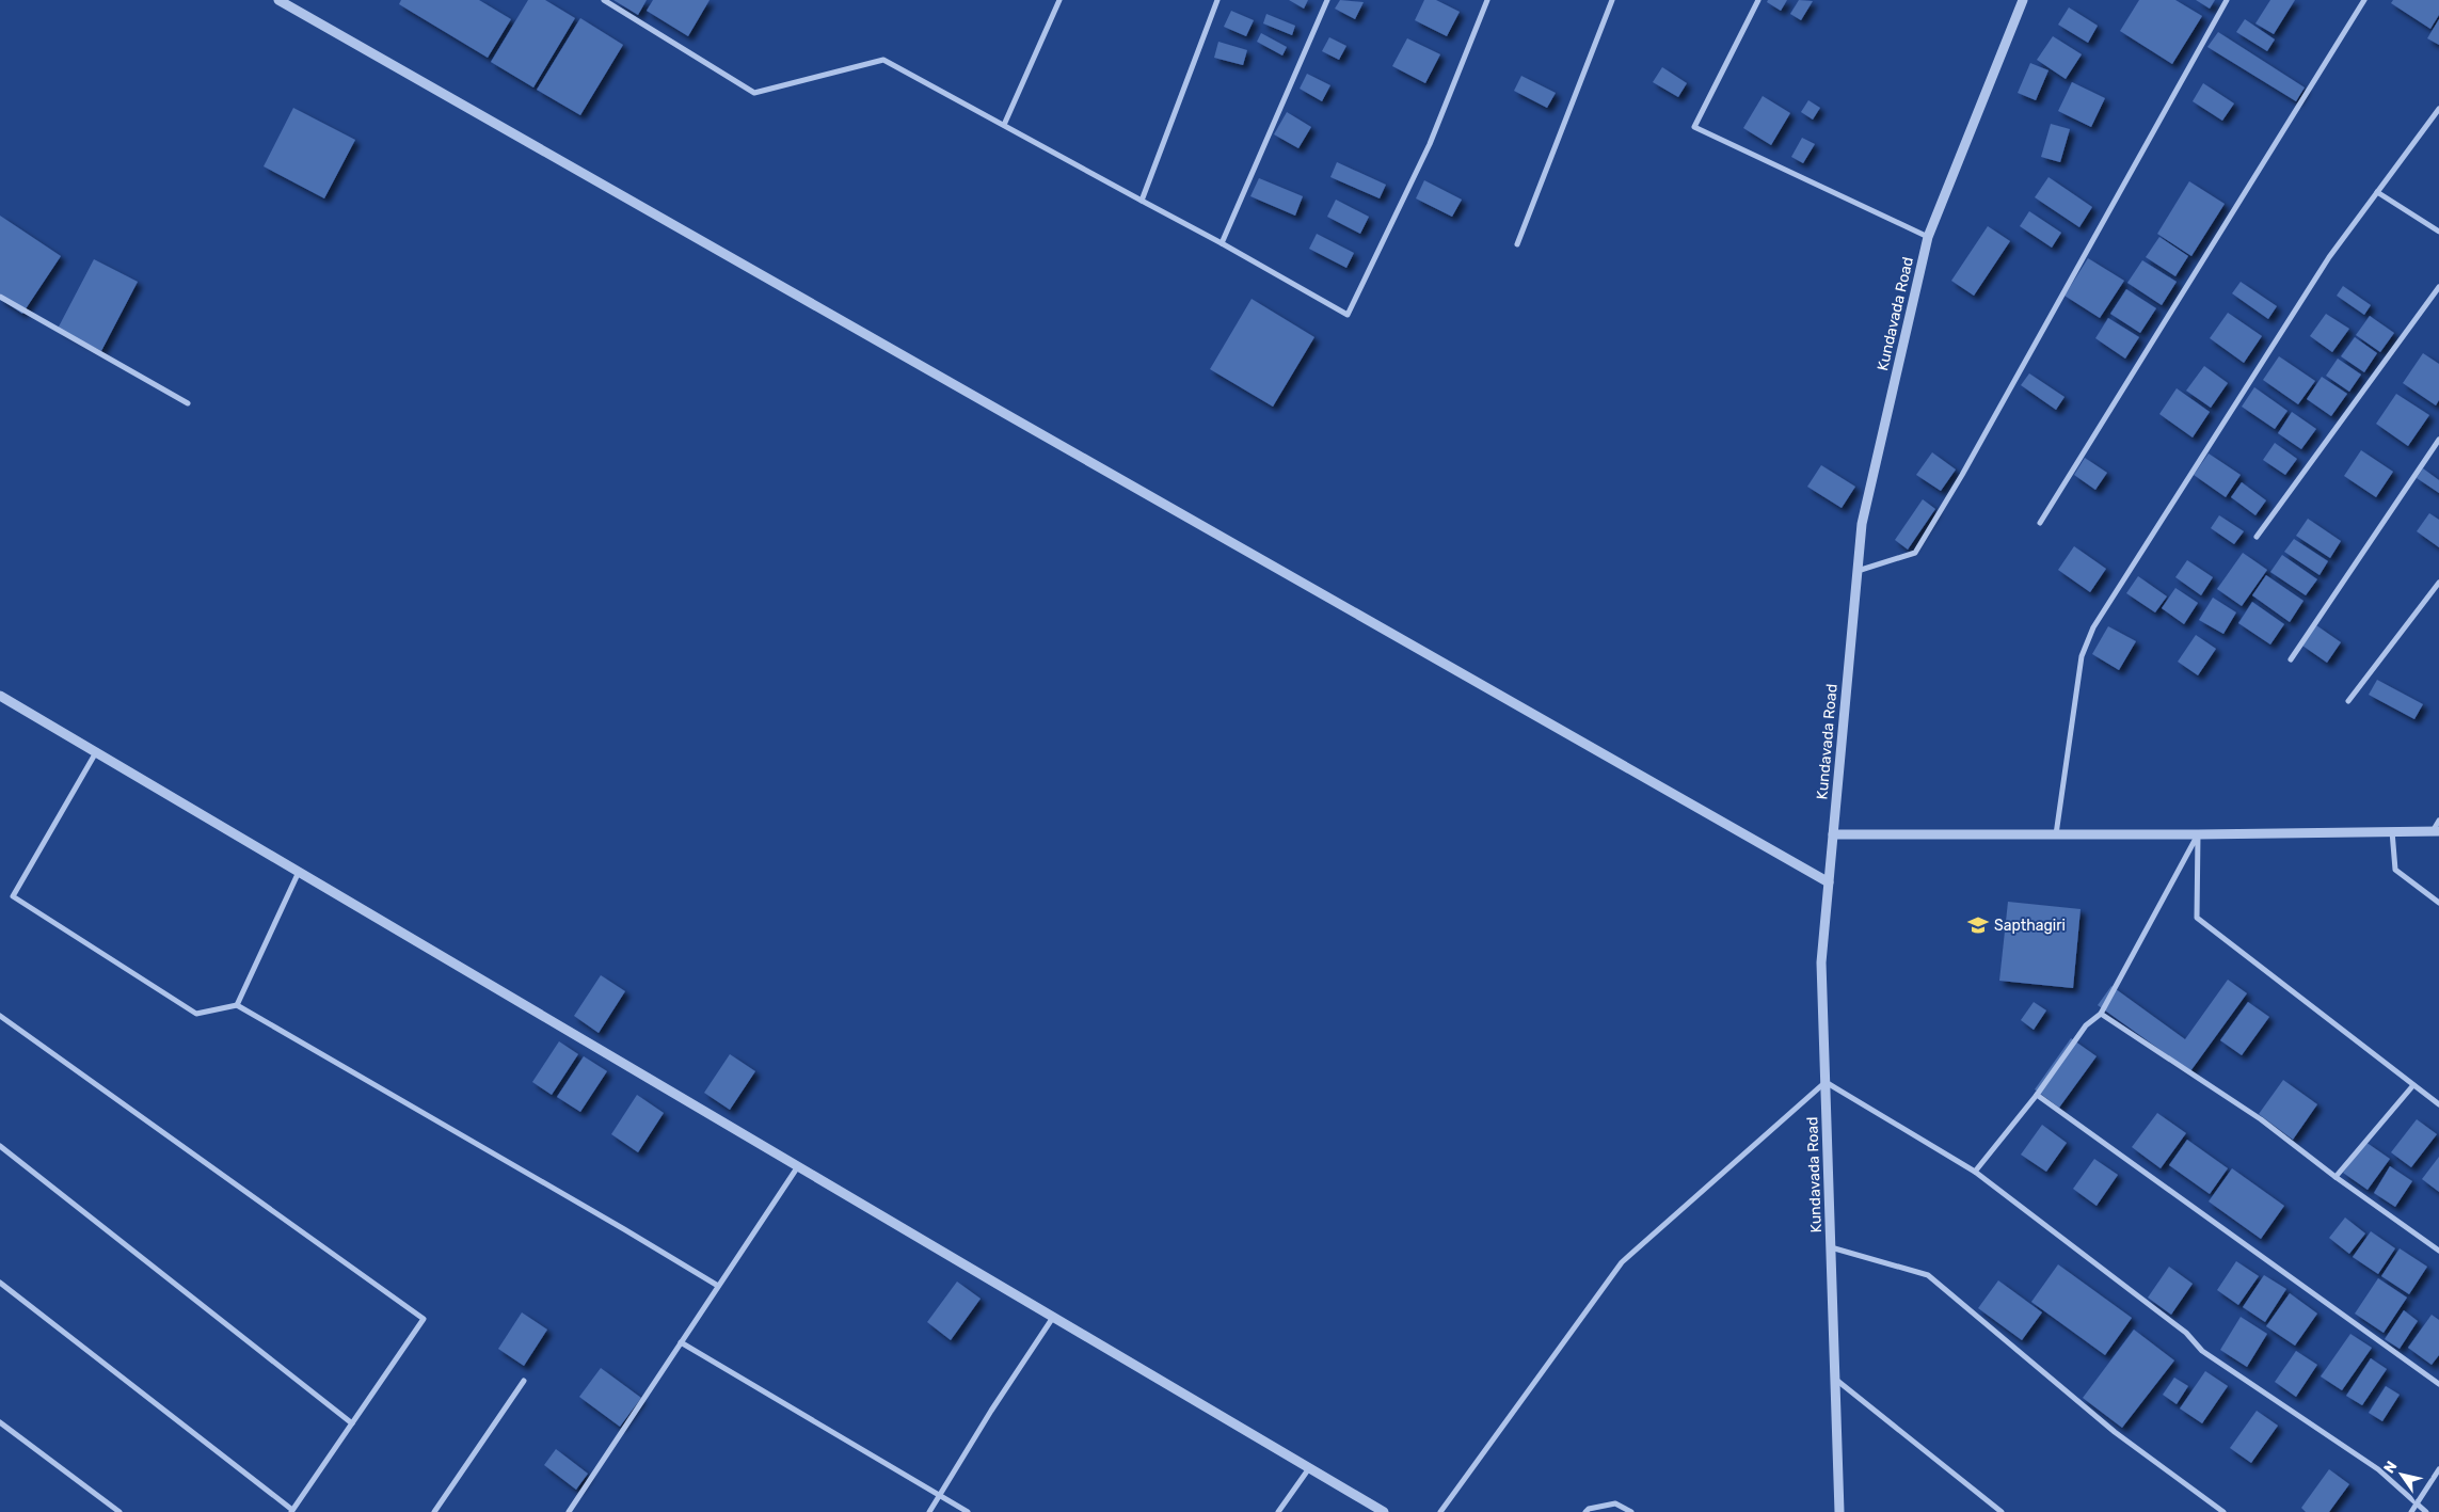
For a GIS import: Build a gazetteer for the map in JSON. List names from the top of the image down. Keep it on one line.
{"streets":{"street":["Kundavada Road"]},"places":{"school or university":["Sapthagiri"]},"north":"top left"}
